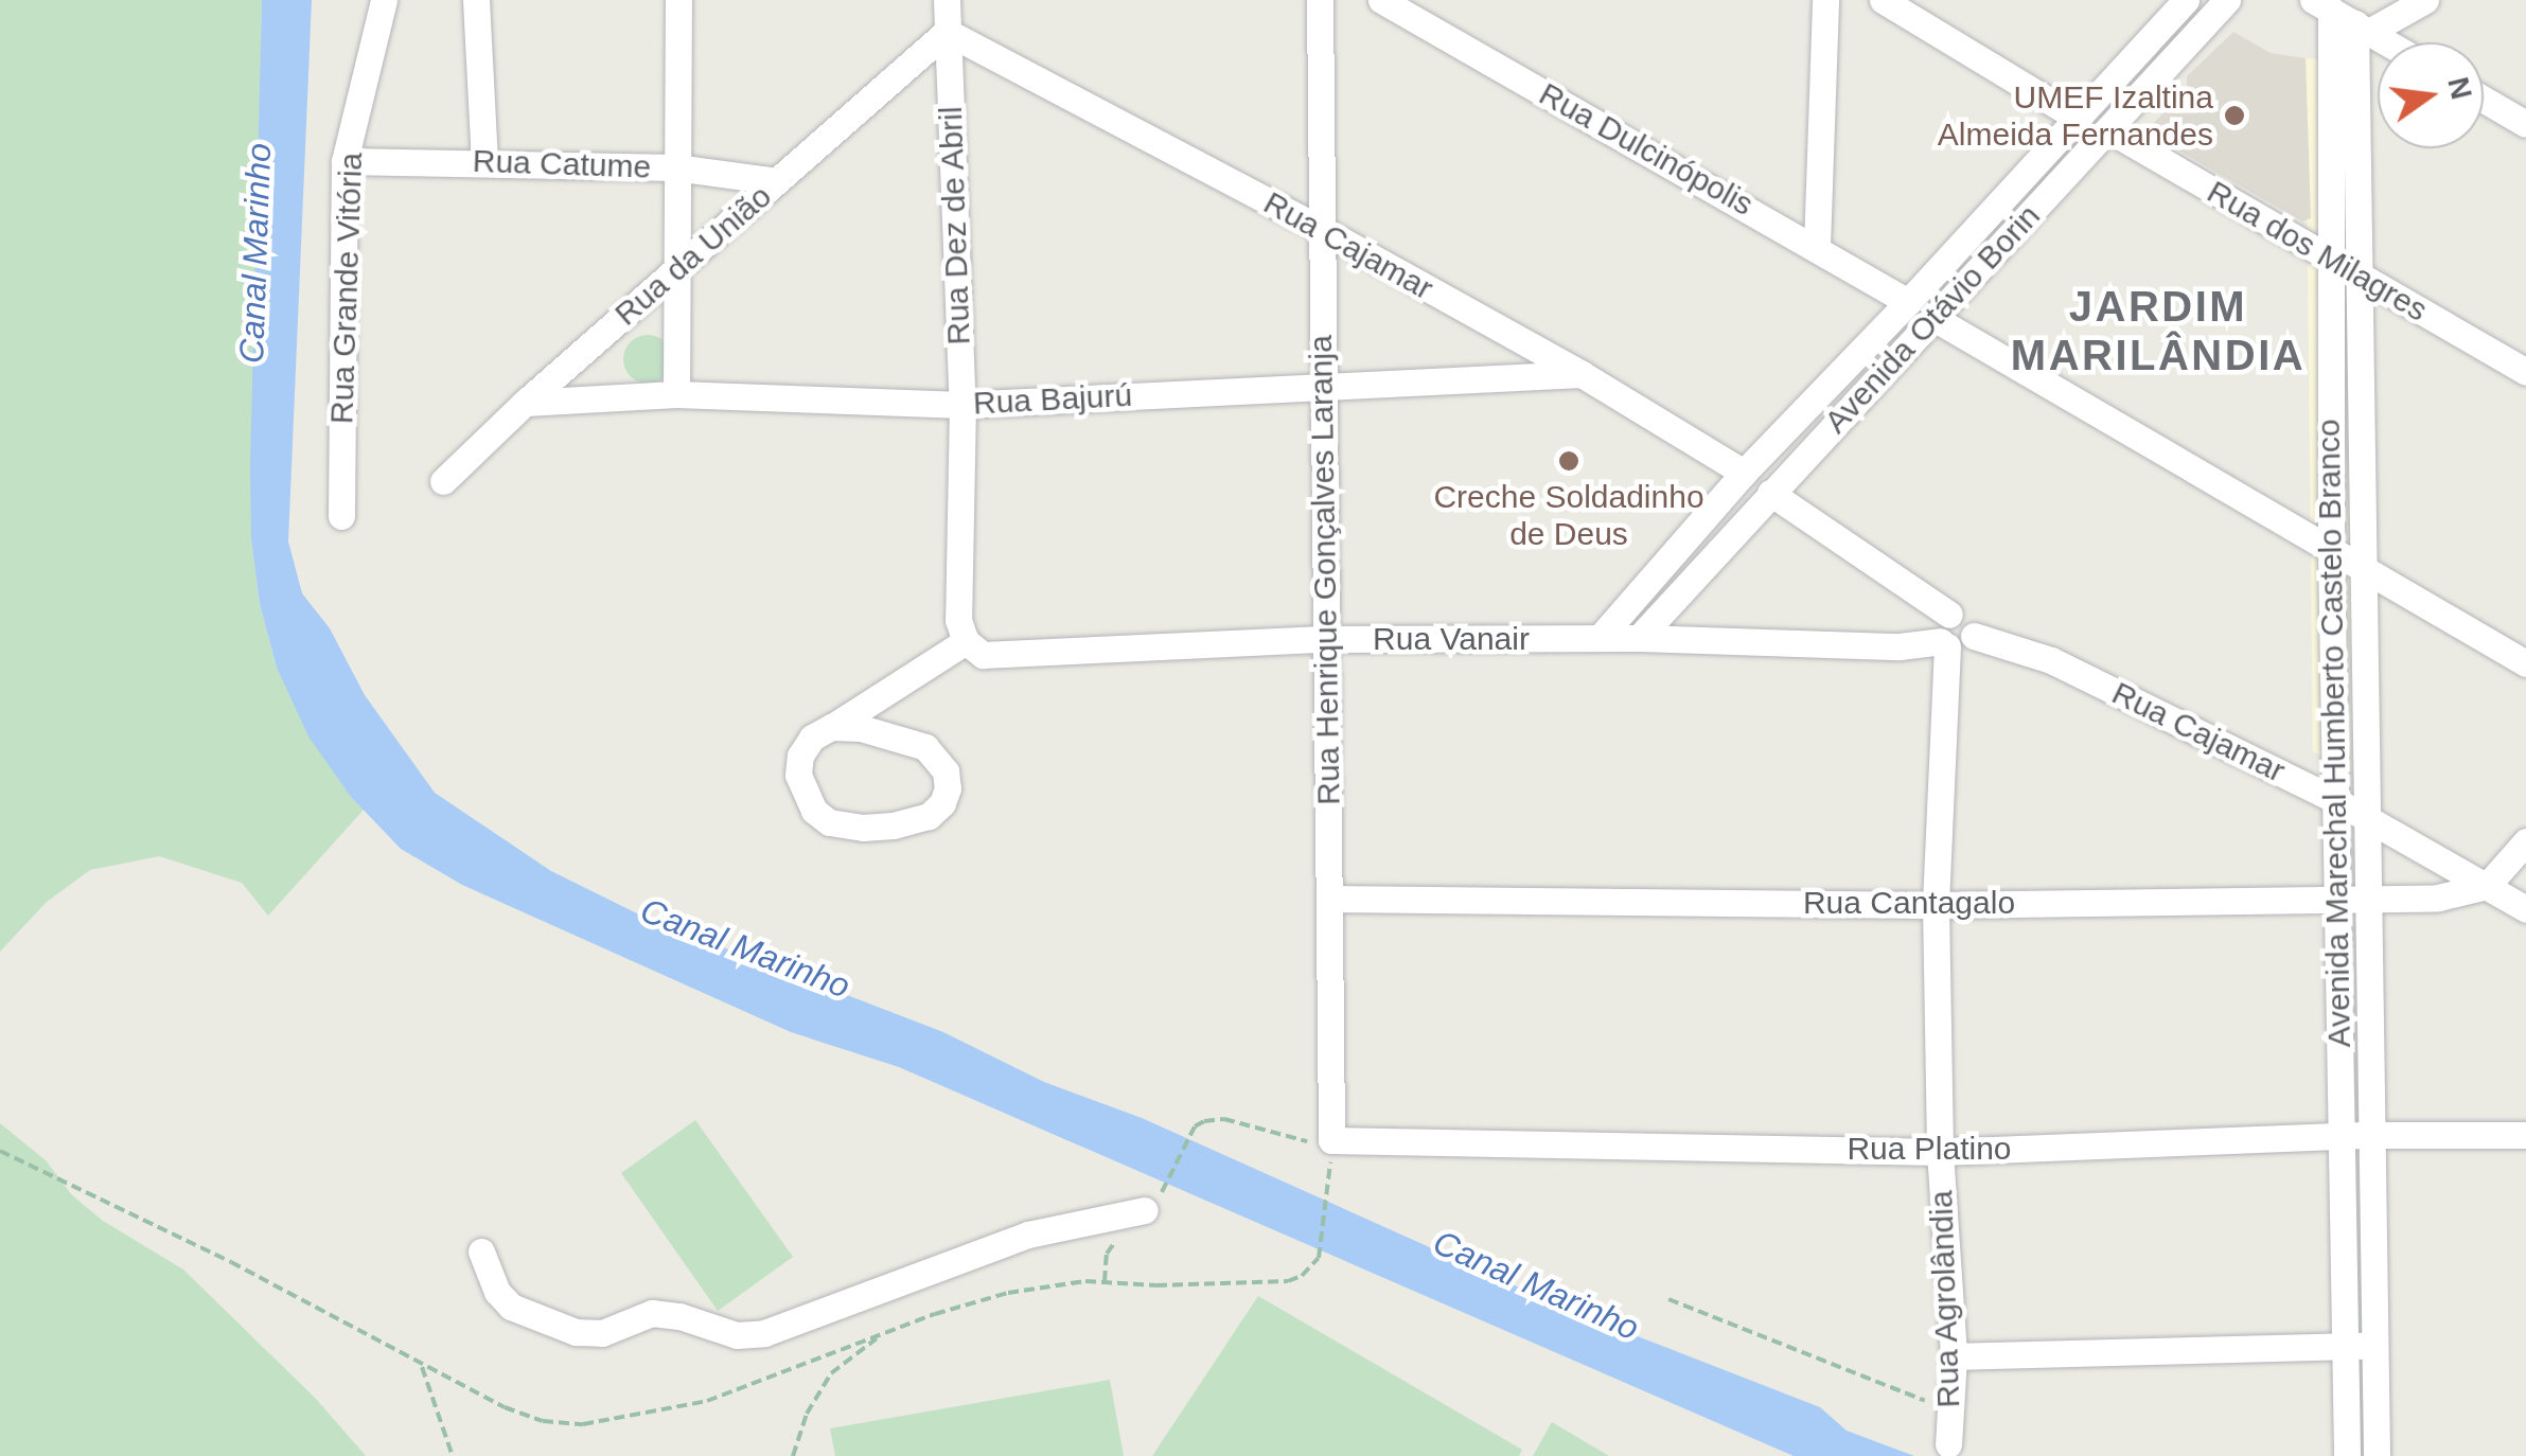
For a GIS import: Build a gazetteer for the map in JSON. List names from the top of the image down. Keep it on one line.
{"streets":{"street":["Rua Dulcinópolis","Rua Catume","Rua Dez de Abril","Rua Cajamar","Rua dos Milagres","Rua da União","Rua Grande Vitória","Avenida Otávio Borin","Rua Bajurú","Rua Henrique Gonçalves Laranja","Rua Vanair","Avenida Marechal Humberto Castelo Branco","Rua Cantagalo","Rua Platino","Rua Agrolândia"]},"crossings":[["Rua Dulcinópolis","Avenida Otávio Borin"],["Rua Catume","Rua da União"],["Rua Catume","Rua Grande Vitória"],["Rua Dez de Abril","Rua Cajamar"],["Rua Dez de Abril","Rua da União"],["Rua Dez de Abril","Rua Bajurú"],["Rua Dez de Abril","Rua Vanair"],["Rua Cajamar","Rua da União"],["Rua Cajamar","Avenida Otávio Borin"],["Rua Cajamar","Rua Bajurú"],["Rua Cajamar","Rua Henrique Gonçalves Laranja"],["Rua Cajamar","Rua Vanair"],["Rua Cajamar","Avenida Marechal Humberto Castelo Branco"],["Rua Cajamar","Rua Cantagalo"],["Rua Cajamar","Rua Agrolândia"],["Rua dos Milagres","Avenida Otávio Borin"],["Rua dos Milagres","Avenida Marechal Humberto Castelo Branco"],["Rua da União","Rua Bajurú"],["Avenida Otávio Borin","Rua Vanair"],["Rua Bajurú","Rua Henrique Gonçalves Laranja"],["Rua Henrique Gonçalves Laranja","Rua Vanair"],["Rua Henrique Gonçalves Laranja","Rua Cantagalo"],["Rua Henrique Gonçalves Laranja","Rua Platino"],["Rua Vanair","Rua Agrolândia"],["Avenida Marechal Humberto Castelo Branco","Rua Cantagalo"],["Avenida Marechal Humberto Castelo Branco","Rua Platino"],["Rua Cantagalo","Rua Agrolândia"],["Rua Platino","Rua Agrolândia"]],"districts":["JARDIM MARILÂNDIA"],"water":["Canal Marinho"],"places":["UMEF Izaltina Almeida Fernandes","Creche Soldadinho de Deus"],"north":"right"}
